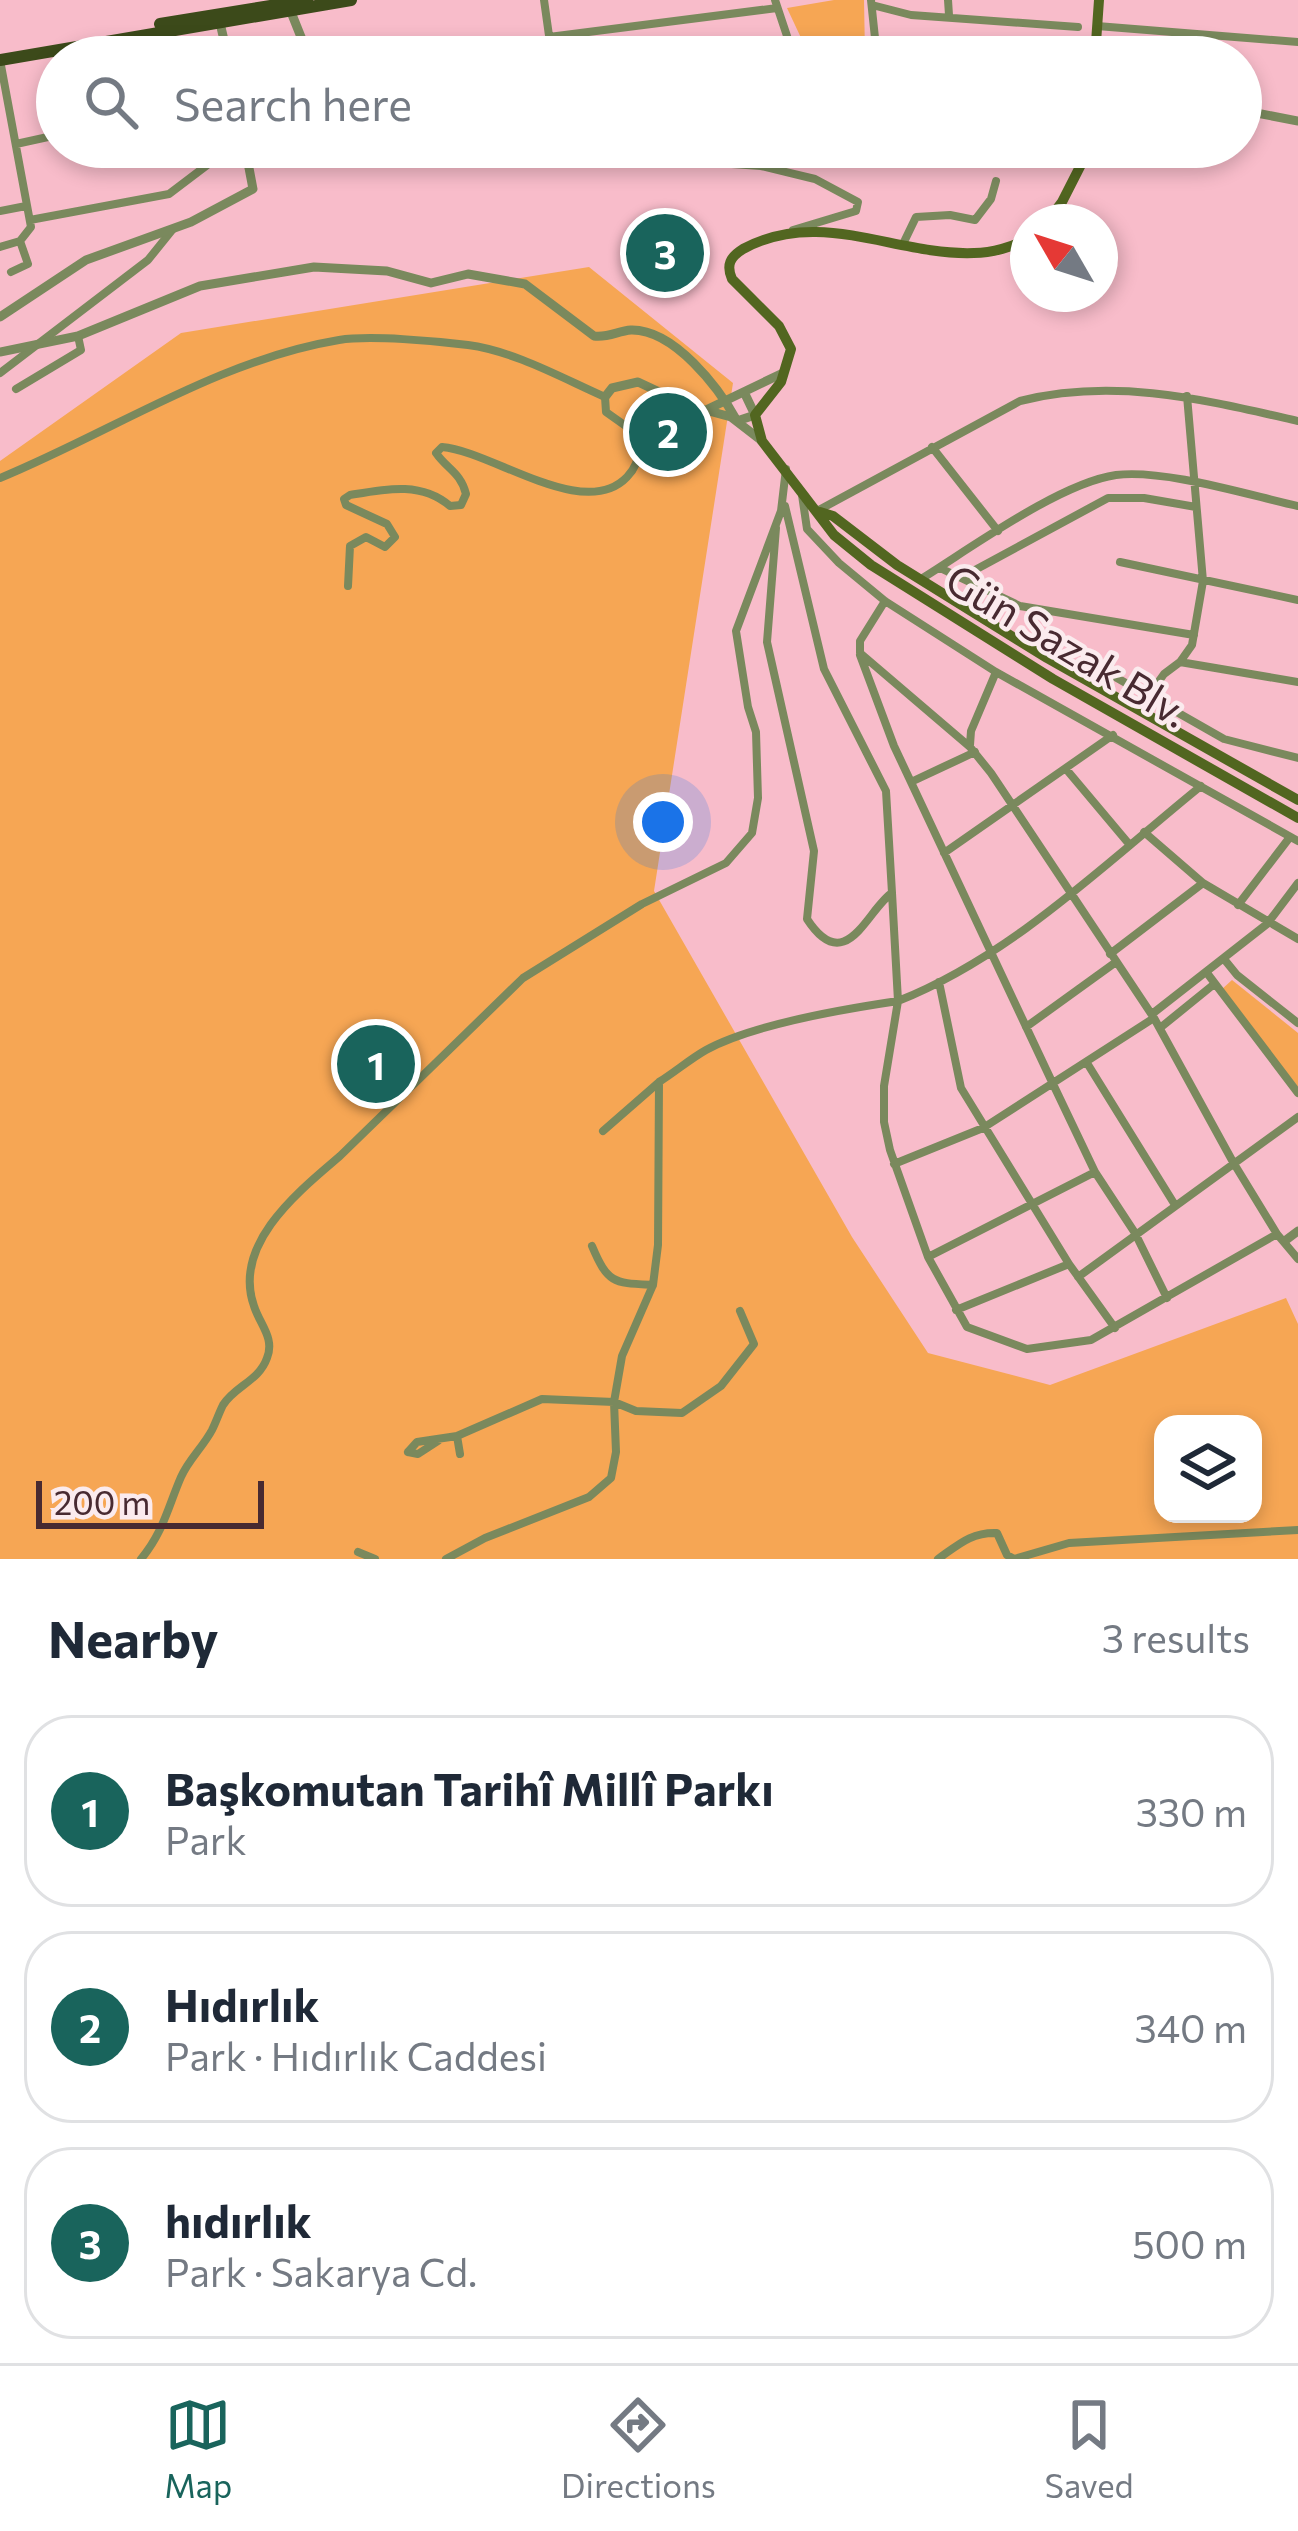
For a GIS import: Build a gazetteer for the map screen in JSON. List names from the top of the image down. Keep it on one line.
{"streets":{"main road":["Gün Sazak Blv."]},"scale_bar":"200 m","north":"top left","page":{"search":"Search here","pins":["3","2","1"],"scale":"200 m","heading":["Nearby","3 results"],"list":[{"mark":"1","name":"Başkomutan Tarihî Millî Parkı","note":"Park","value":"330 m"},{"mark":"2","name":"Hıdırlık","note":"Park · Hıdırlık Caddesi","value":"340 m"},{"mark":"3","name":"hıdırlık","note":"Park · Sakarya Cd.","value":"500 m"}],"nav":["Map","Directions","Saved"]}}
